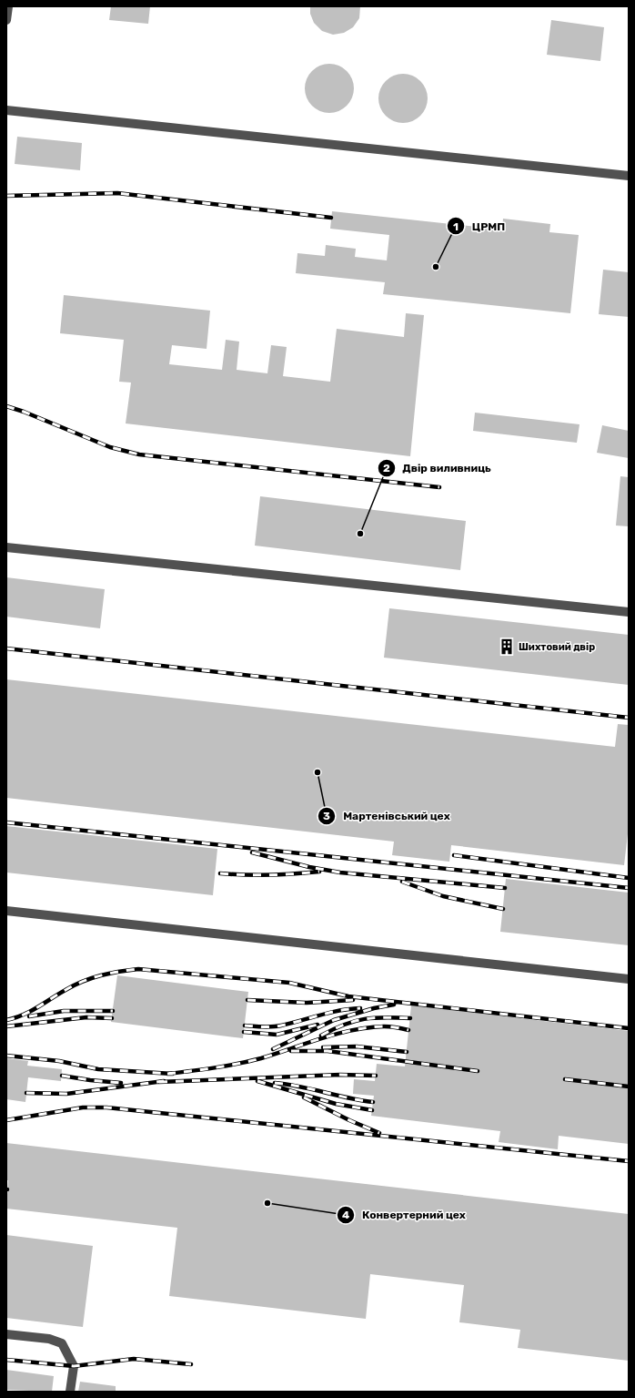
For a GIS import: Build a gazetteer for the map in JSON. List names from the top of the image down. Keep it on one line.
{"places":{"other":["ЦРМП","Двір виливниць","Мартенівський цех","Конвертерний цех"],"building":["Шихтовий двір"]}}
